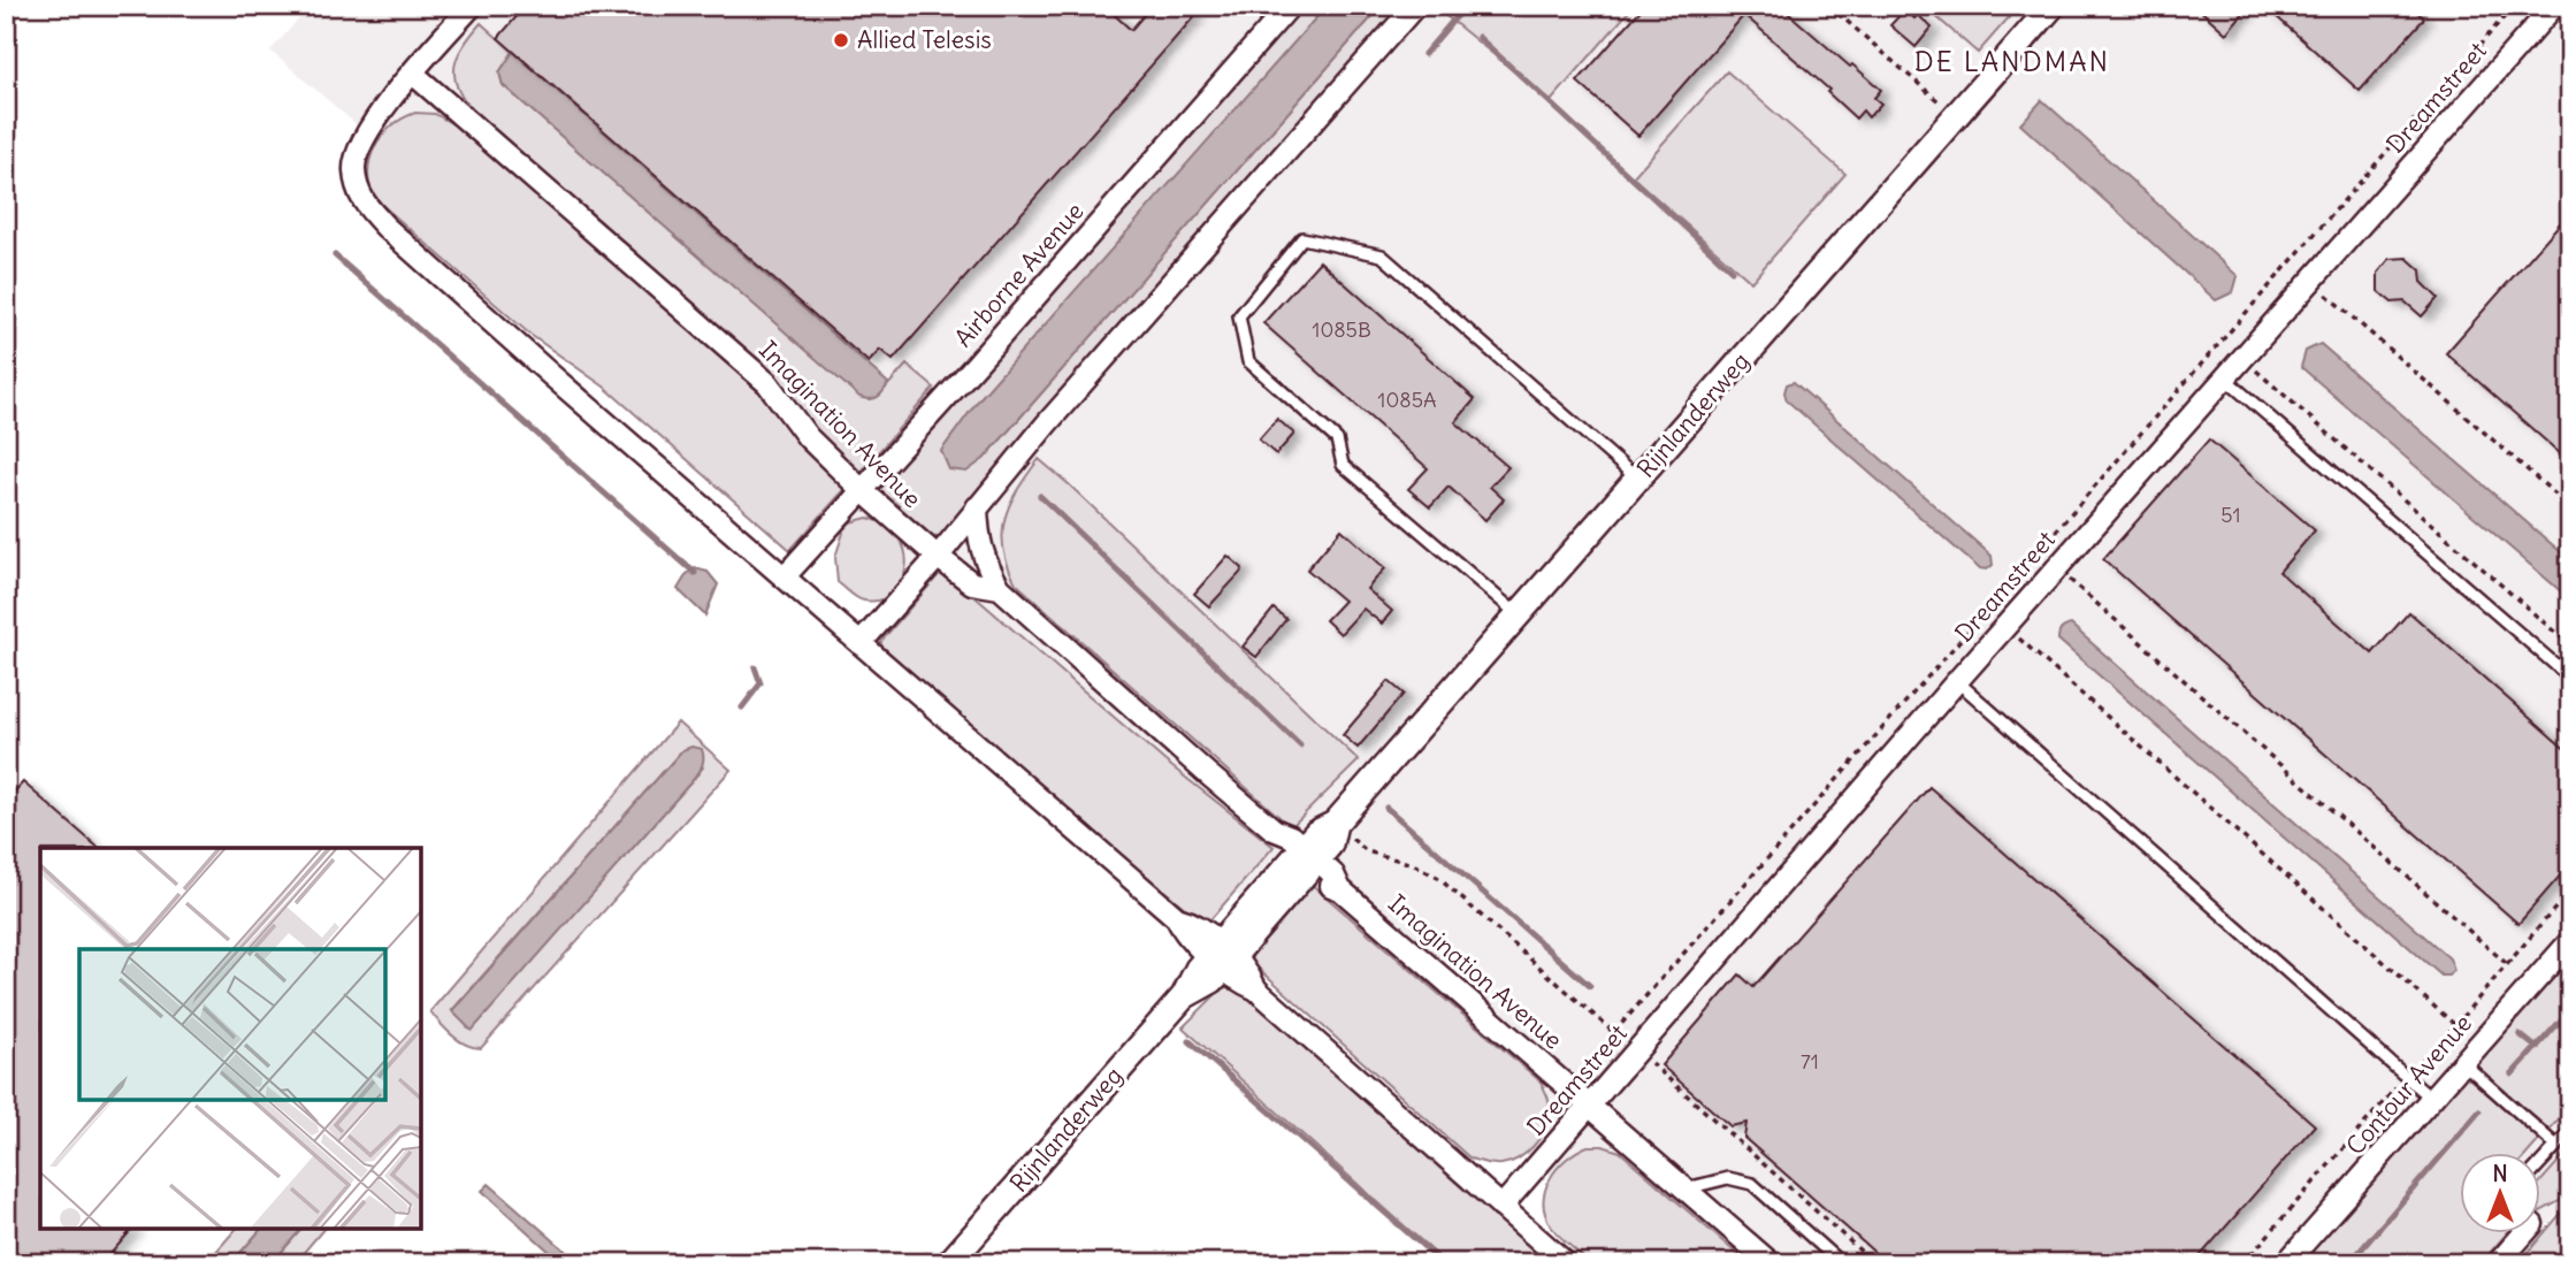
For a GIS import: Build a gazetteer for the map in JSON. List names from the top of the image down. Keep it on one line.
{"streets":{"street":["Dreamstreet","Airborne Avenue","Rijnlanderweg","Imagination Avenue","Contour Avenue"]},"crossings":[["Dreamstreet","Imagination Avenue"],["Airborne Avenue","Imagination Avenue"],["Rijnlanderweg","Imagination Avenue"]],"districts":["DE LANDMAN"],"places":["Allied Telesis"],"house_numbers":["1085B","1085A","51","71"],"north":"top"}
